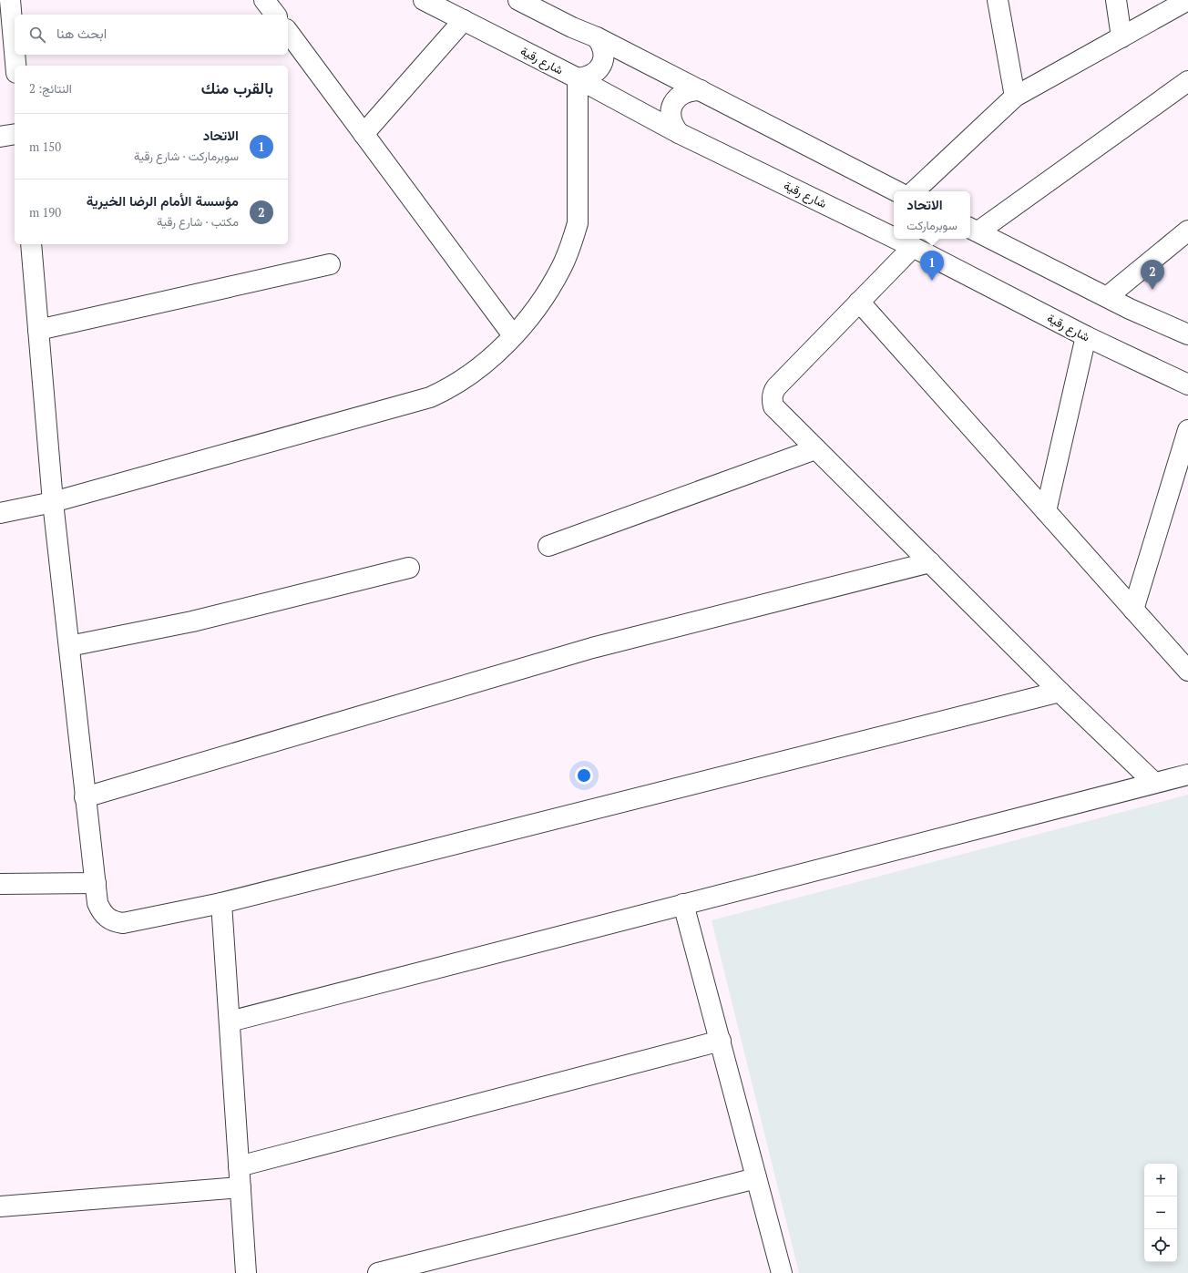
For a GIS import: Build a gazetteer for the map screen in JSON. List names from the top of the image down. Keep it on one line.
{"streets":{"street":["شارع رقية"]},"page":{"search":"ابحث هنا","heading":["بالقرب منك","النتائج: 2"],"list":[{"mark":"1","name":"الاتحاد","note":"سوبرماركت · شارع رقية","value":"150 m"},{"mark":"2","name":"مؤسسة الأمام الرضا الخيرية","note":"مكتب · شارع رقية","value":"190 m"}],"popup":["الاتحاد","سوبرماركت"],"pins":["1","2"],"map_buttons":["+","−"]}}
